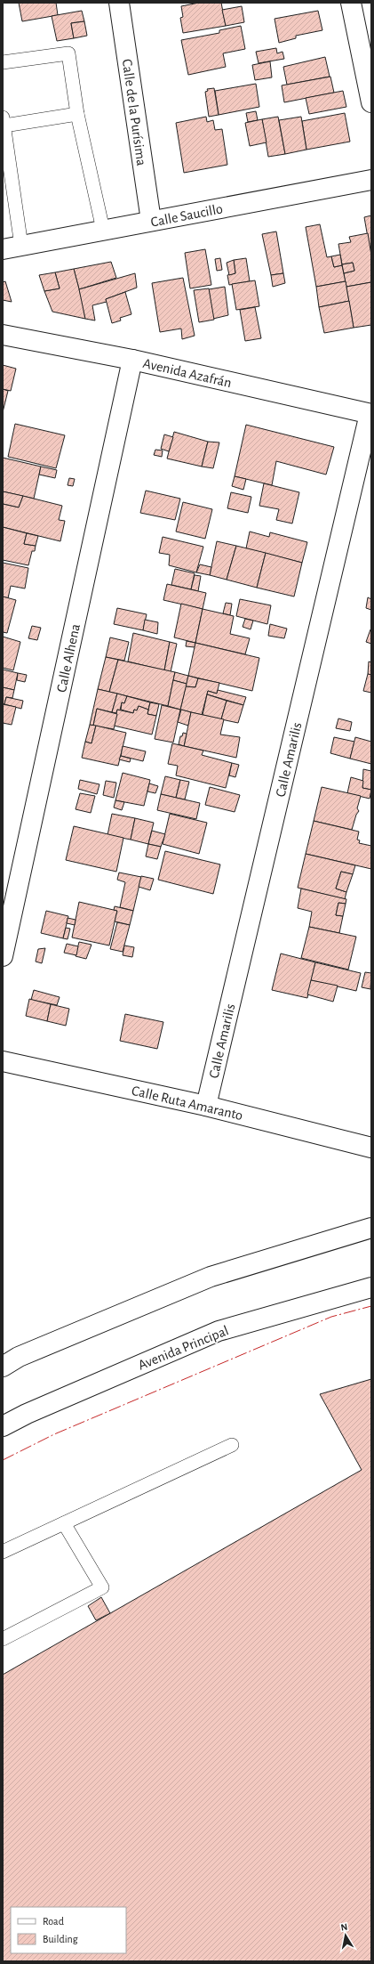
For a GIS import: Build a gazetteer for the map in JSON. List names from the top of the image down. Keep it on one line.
{"streets":{"street":["Calle de la Purísima","Calle Saucillo","Avenida Azafrán","Calle Alhena","Calle Amarilis","Calle Ruta Amaranto","Avenida Principal"]},"crossings":[["Calle de la Purísima","Calle Saucillo"],["Avenida Azafrán","Calle Alhena"],["Avenida Azafrán","Calle Amarilis"],["Calle Amarilis","Calle Ruta Amaranto"]],"legend":["Road","Building"],"north":"top"}
